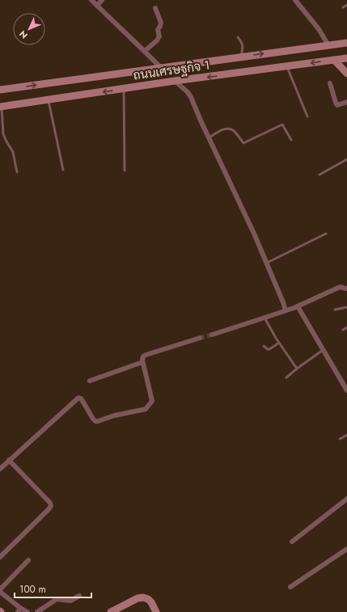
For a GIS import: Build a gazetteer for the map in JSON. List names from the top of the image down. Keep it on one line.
{"streets":{"main road":["ถนนเศรษฐกิจ 1"]},"scale_bar":"100 m","north":"bottom left"}
